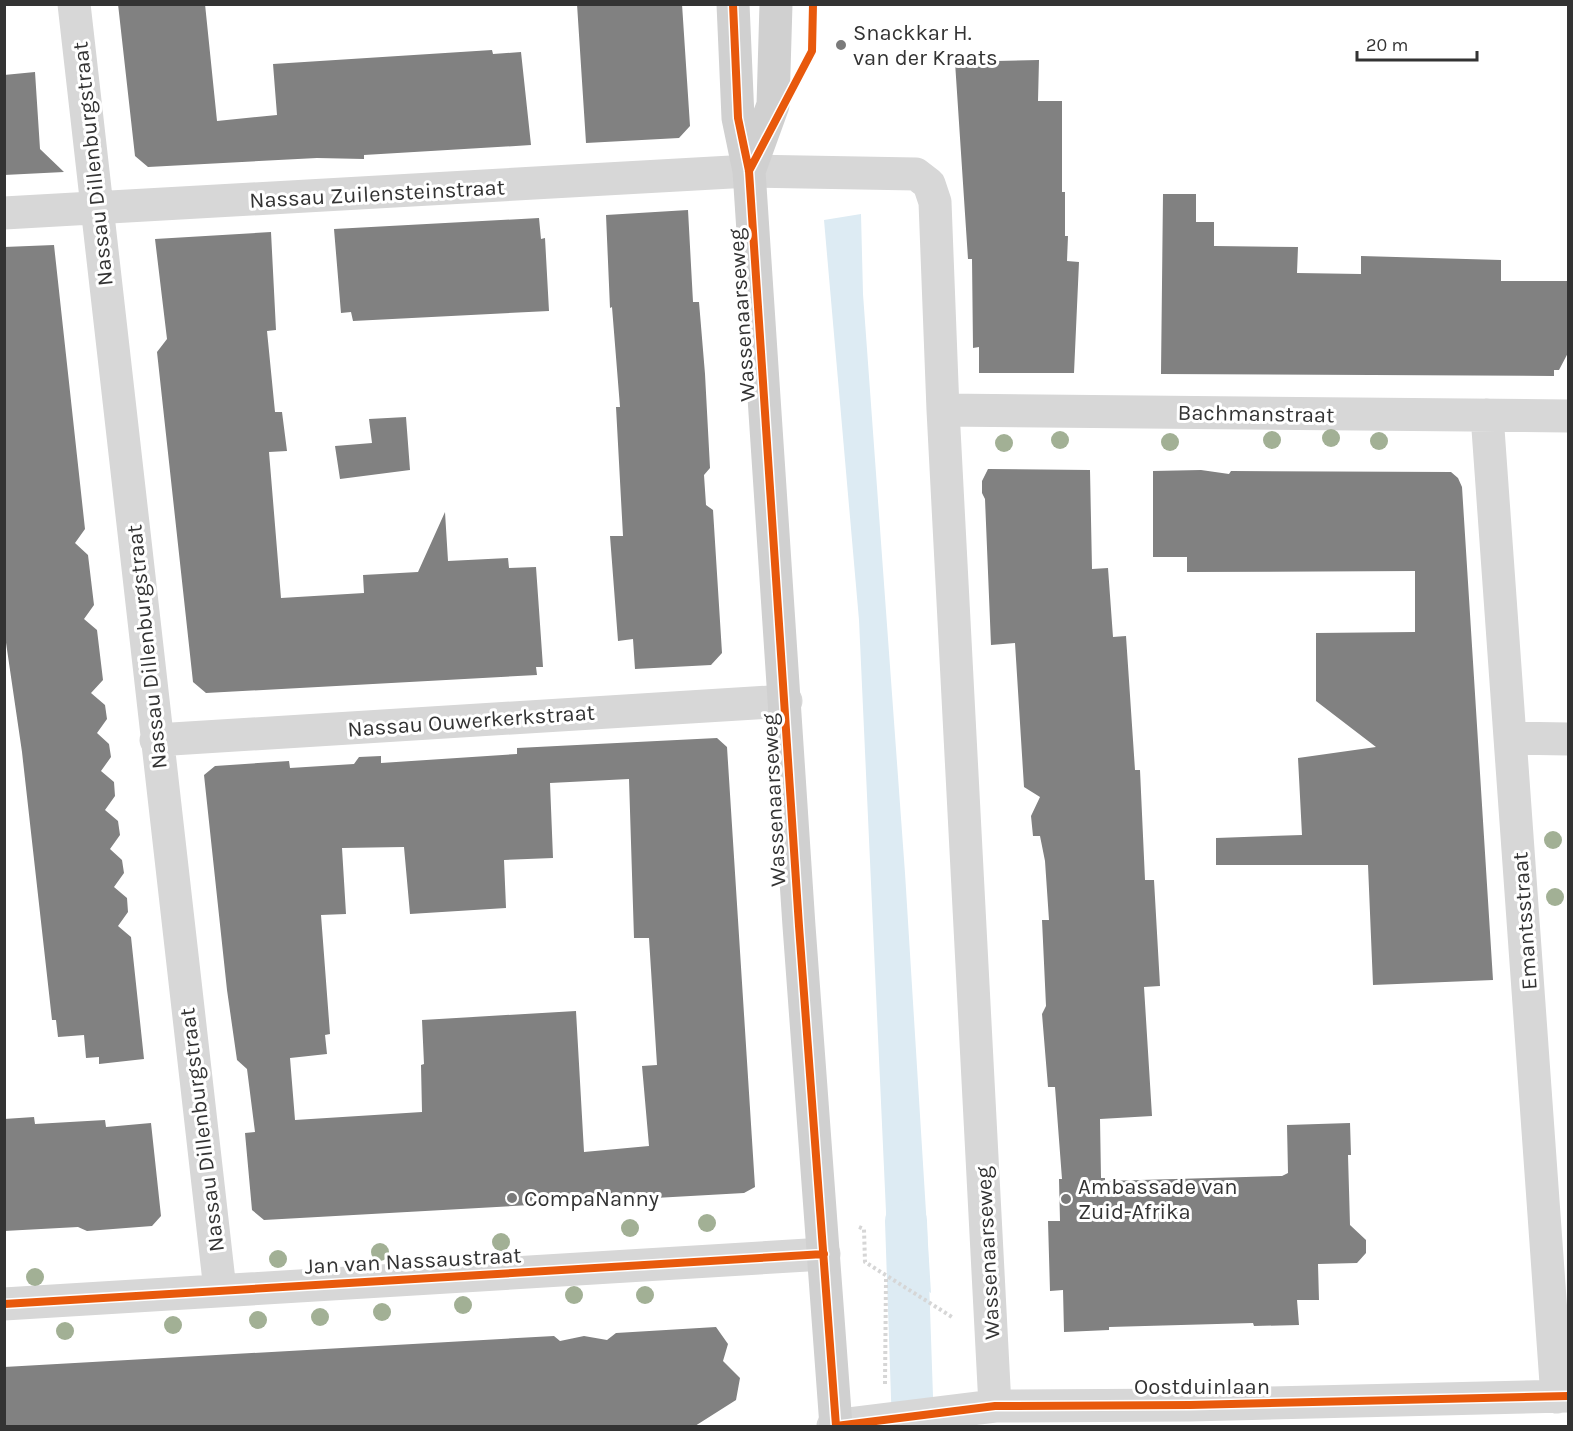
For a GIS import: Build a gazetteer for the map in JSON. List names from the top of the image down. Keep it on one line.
{"streets":{"street":["Nassau Dillenburgstraat","Nassau Zuilensteinstraat","Wassenaarseweg","Bachmanstraat","Nassau Ouwerkerkstraat","Emantsstraat","Jan van Nassaustraat","Oostduinlaan"]},"crossings":[["Nassau Dillenburgstraat","Nassau Zuilensteinstraat"],["Nassau Dillenburgstraat","Nassau Ouwerkerkstraat"],["Nassau Dillenburgstraat","Jan van Nassaustraat"],["Nassau Zuilensteinstraat","Wassenaarseweg"],["Wassenaarseweg","Bachmanstraat"],["Wassenaarseweg","Nassau Ouwerkerkstraat"],["Wassenaarseweg","Jan van Nassaustraat"],["Wassenaarseweg","Oostduinlaan"],["Bachmanstraat","Emantsstraat"],["Emantsstraat","Oostduinlaan"]],"places":["Snackkar H. van der Kraats","CompaNanny","Ambassade van Zuid-Afrika"],"scale_bar":"20 m"}
